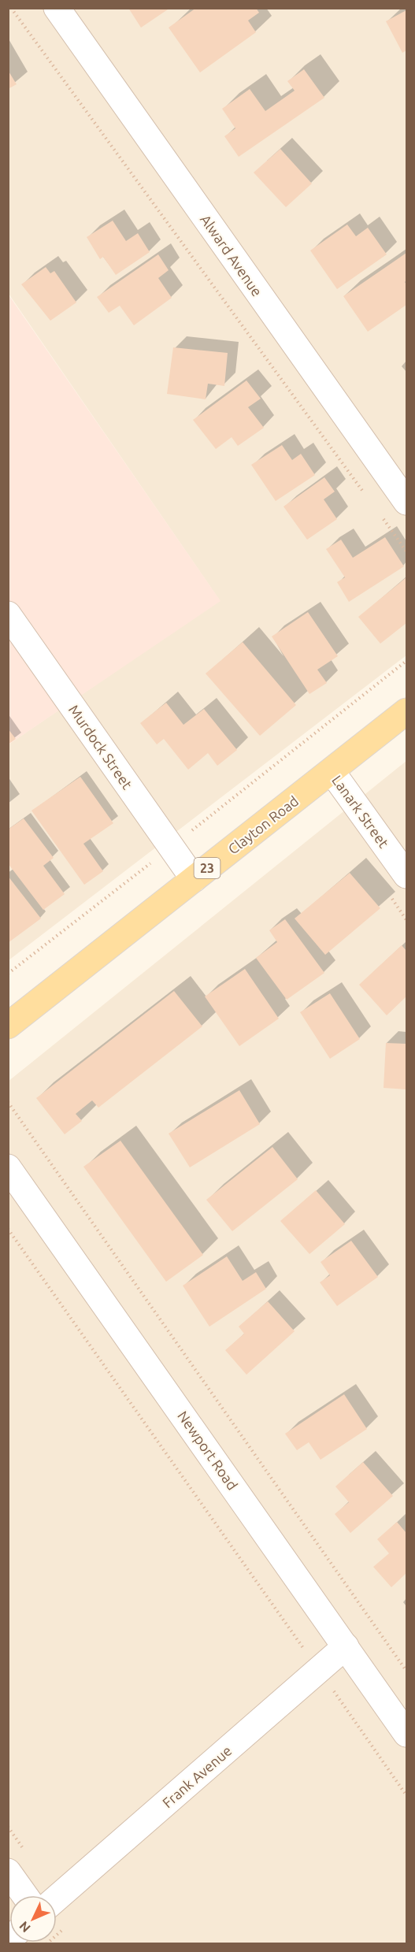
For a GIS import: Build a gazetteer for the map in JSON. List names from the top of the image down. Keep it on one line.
{"streets":{"main road":["Clayton Road","23"],"street":["Alward Avenue","Murdock Street","Lanark Street","Newport Road","Frank Avenue"]},"crossings":[["Murdock Street","Clayton Road"],["Lanark Street","Clayton Road"],["Newport Road","Frank Avenue"]],"north":"bottom left"}
